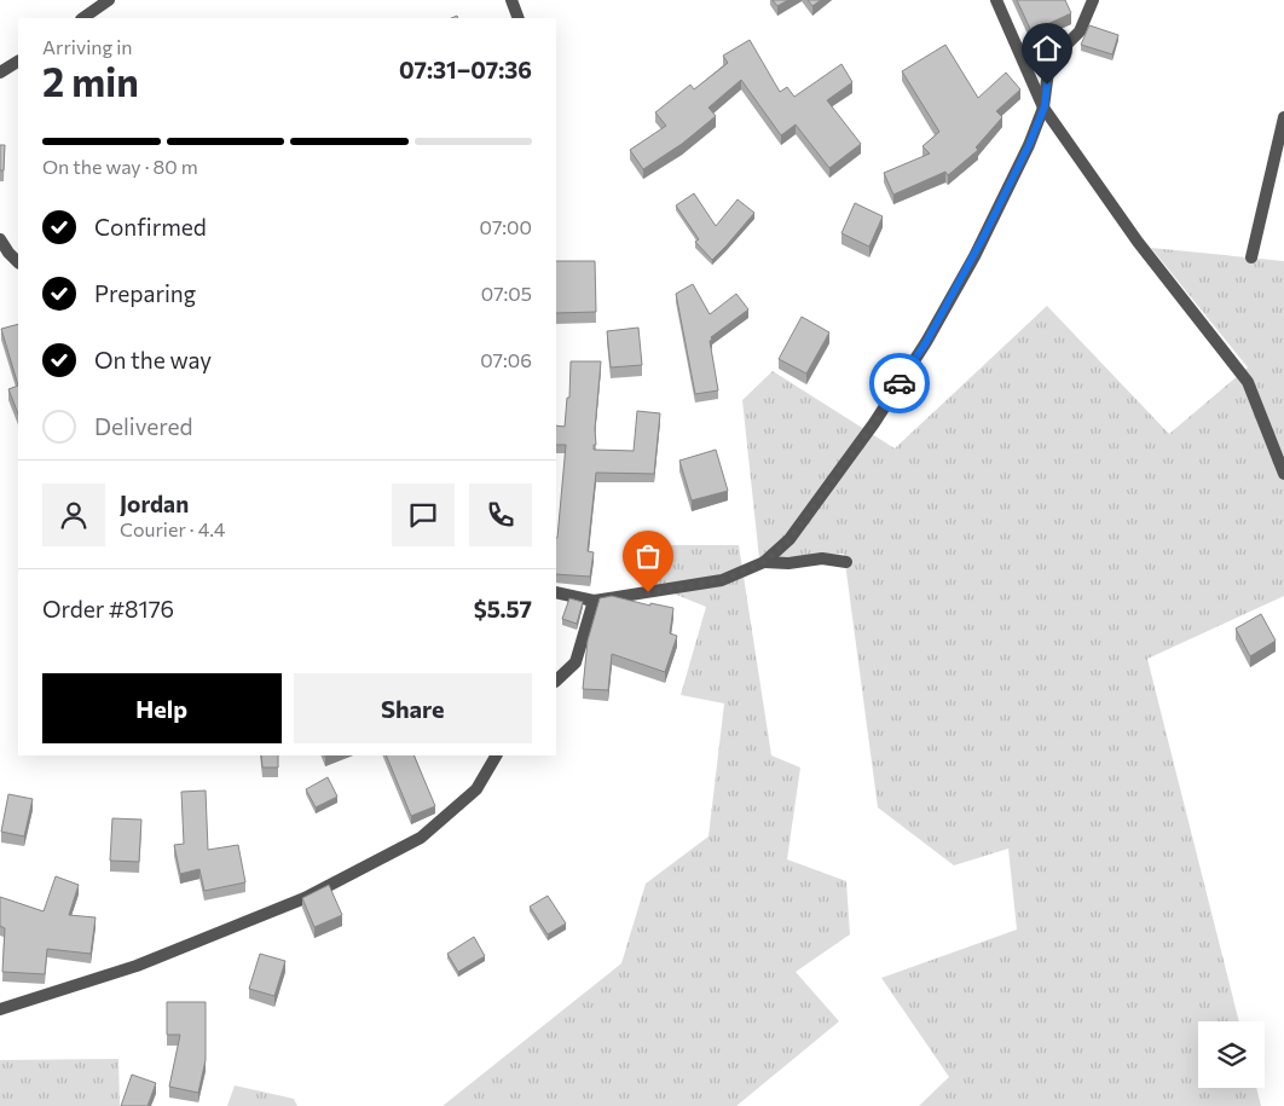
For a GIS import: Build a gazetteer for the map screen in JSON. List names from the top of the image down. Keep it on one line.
{"page":{"heading":["2 min","Arriving in","07:31–07:36"],"panel":["Jordan","Courier · 4.4","Order #8176","$5.57"],"bar":"On the way · 80 m","list":[["Confirmed","07:00"],["Preparing","07:05"],["On the way","07:06"],"Delivered"],"buttons":["Help","Share"]}}
